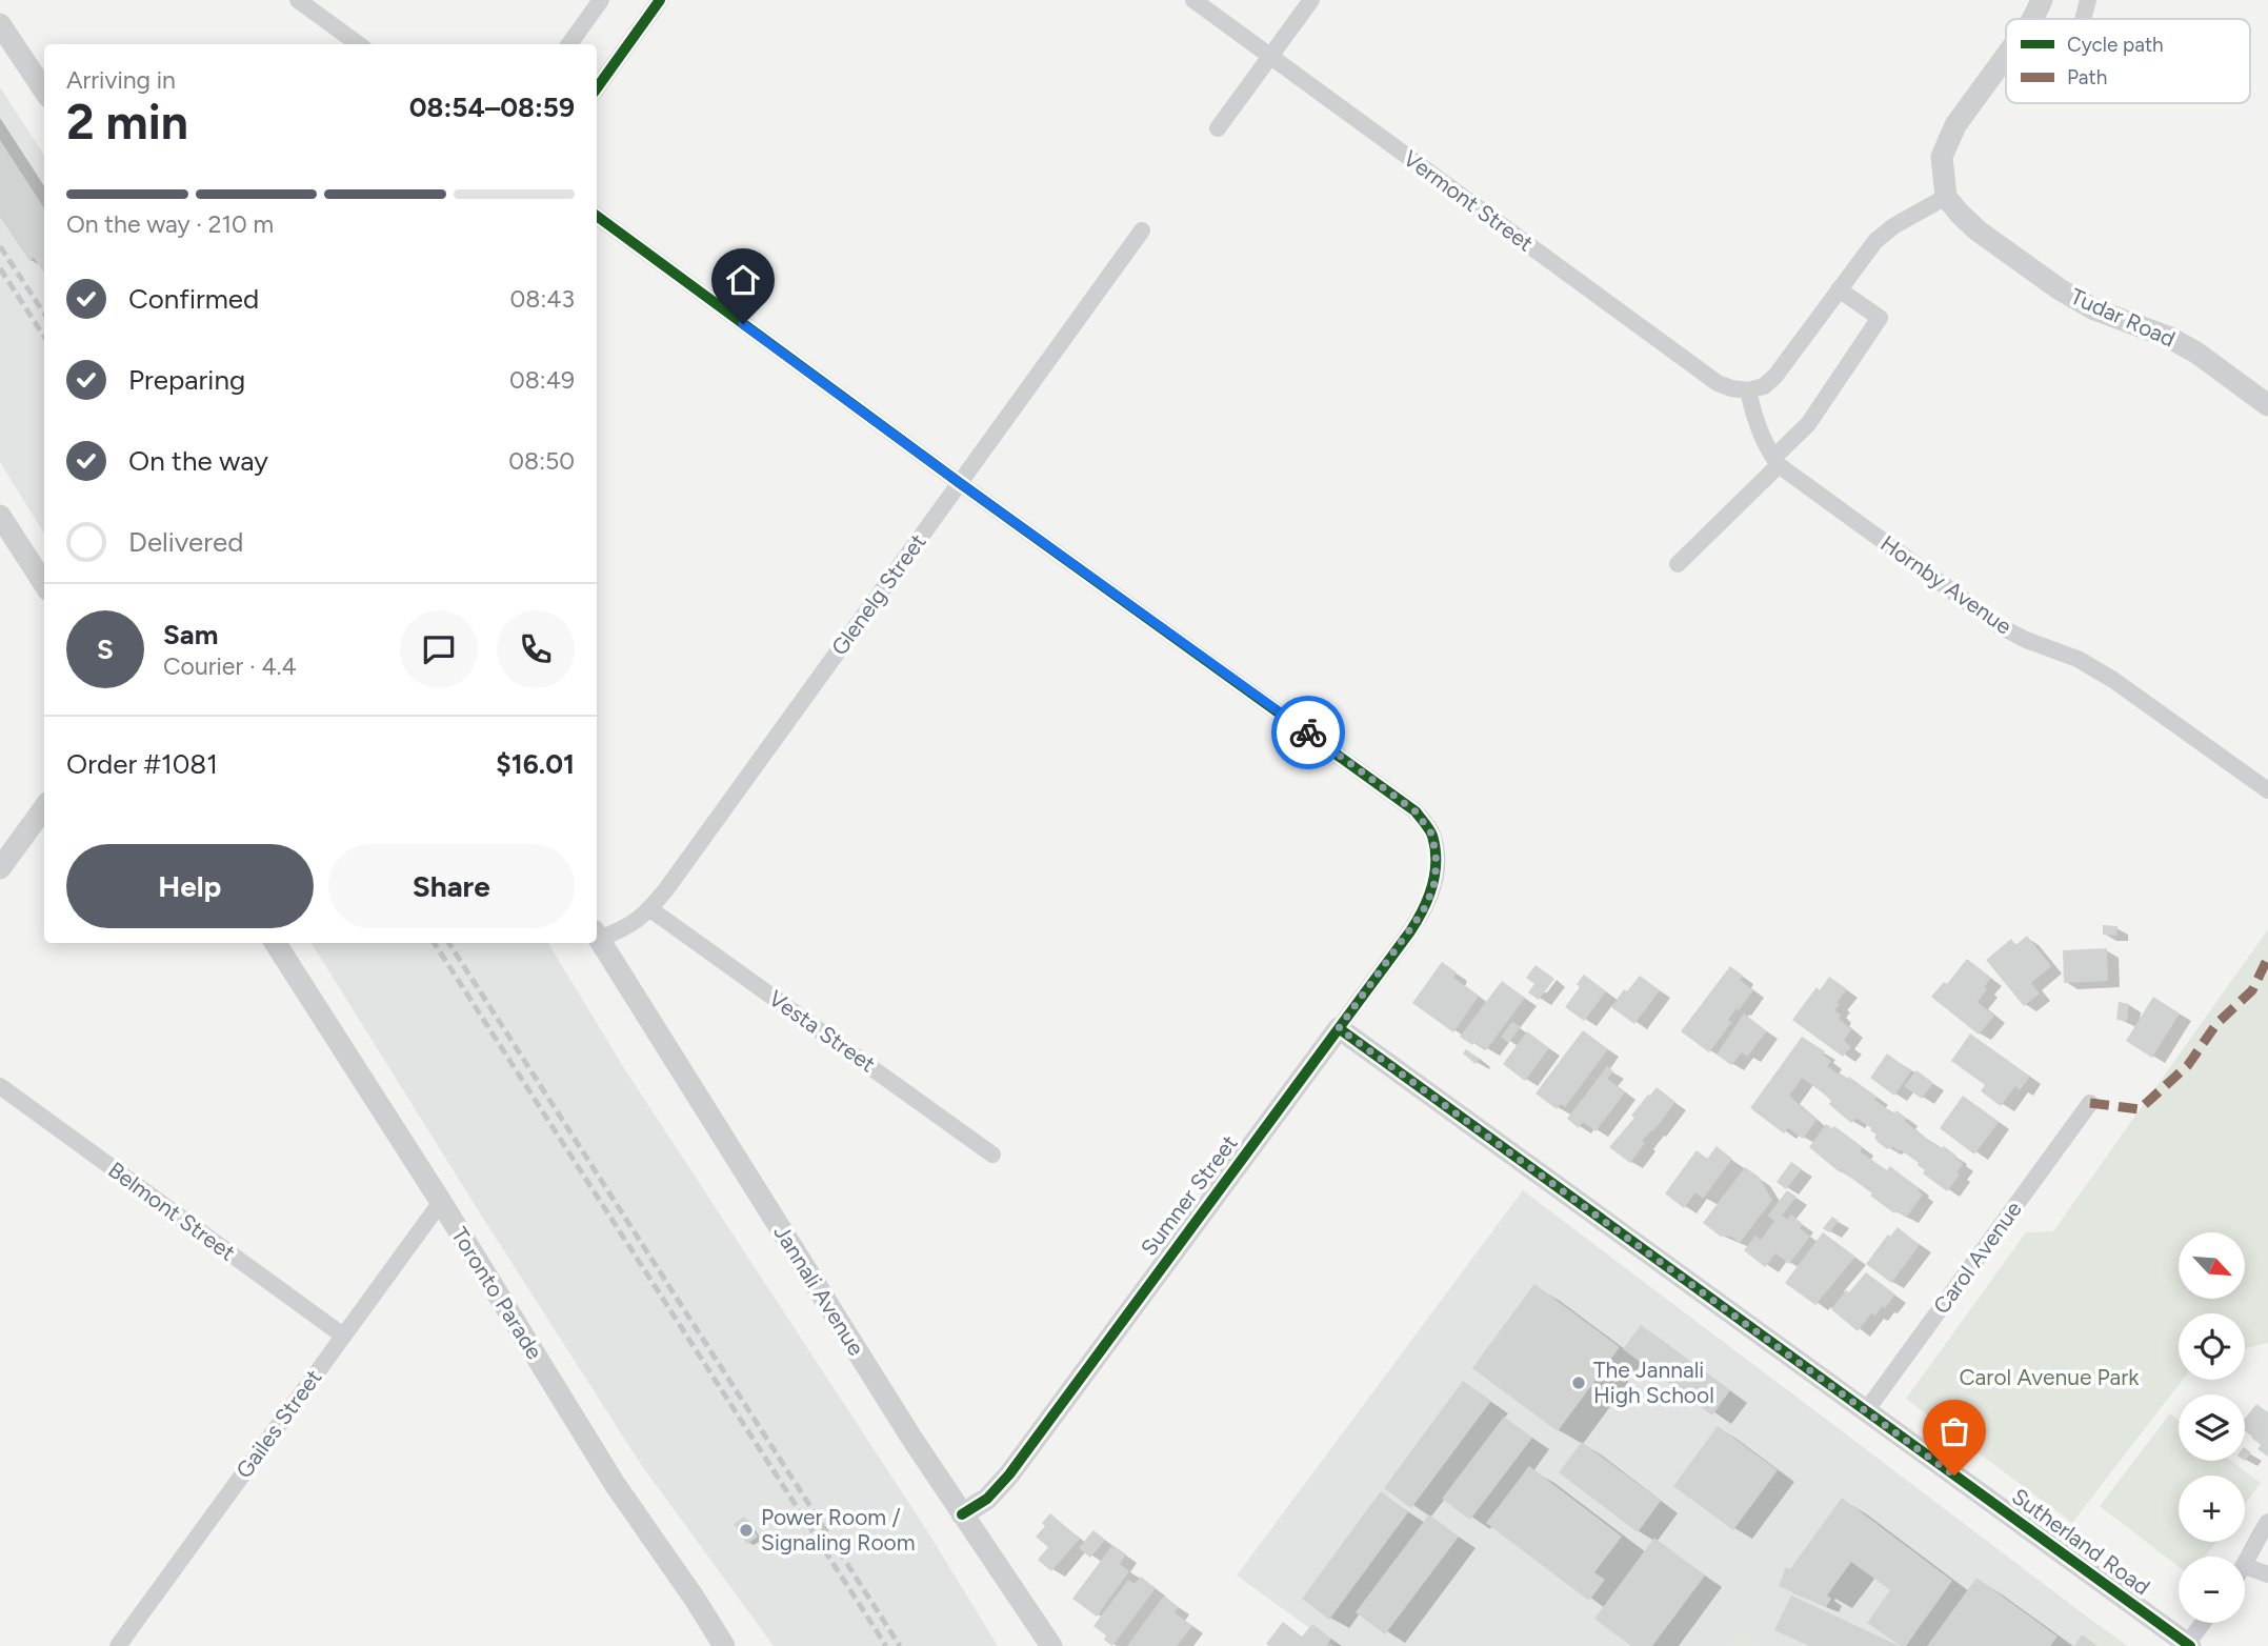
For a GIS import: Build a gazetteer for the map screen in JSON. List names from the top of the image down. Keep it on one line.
{"streets":{"street":["Vermont Street","Tudar Road","Hornby Avenue","Glenelg Street","Vesta Street","Sumner Street","Belmont Street","Carol Avenue","Jannali Avenue","Toronto Parade","Gailes Street","Sutherland Road"]},"crossings":[["Glenelg Street","Vesta Street"],["Glenelg Street","Sumner Street"],["Sumner Street","Jannali Avenue"],["Sumner Street","Sutherland Road"],["Belmont Street","Gailes Street"],["Carol Avenue","Sutherland Road"],["Toronto Parade","Gailes Street"]],"parks":["Carol Avenue Park"],"places":["The Jannali High School","Power Room / Signaling Room"],"legend":["Cycle path","Path"],"north":"bottom right","page":{"heading":["2 min","Arriving in","08:54–08:59"],"panel":["Sam","Courier · 4.4","Order #1081","$16.01"],"bar":"On the way · 210 m","list":[["Confirmed","08:43"],["Preparing","08:49"],["On the way","08:50"],"Delivered"],"round":"S","buttons":["Help","Share"],"map_buttons":["+","−"]}}
